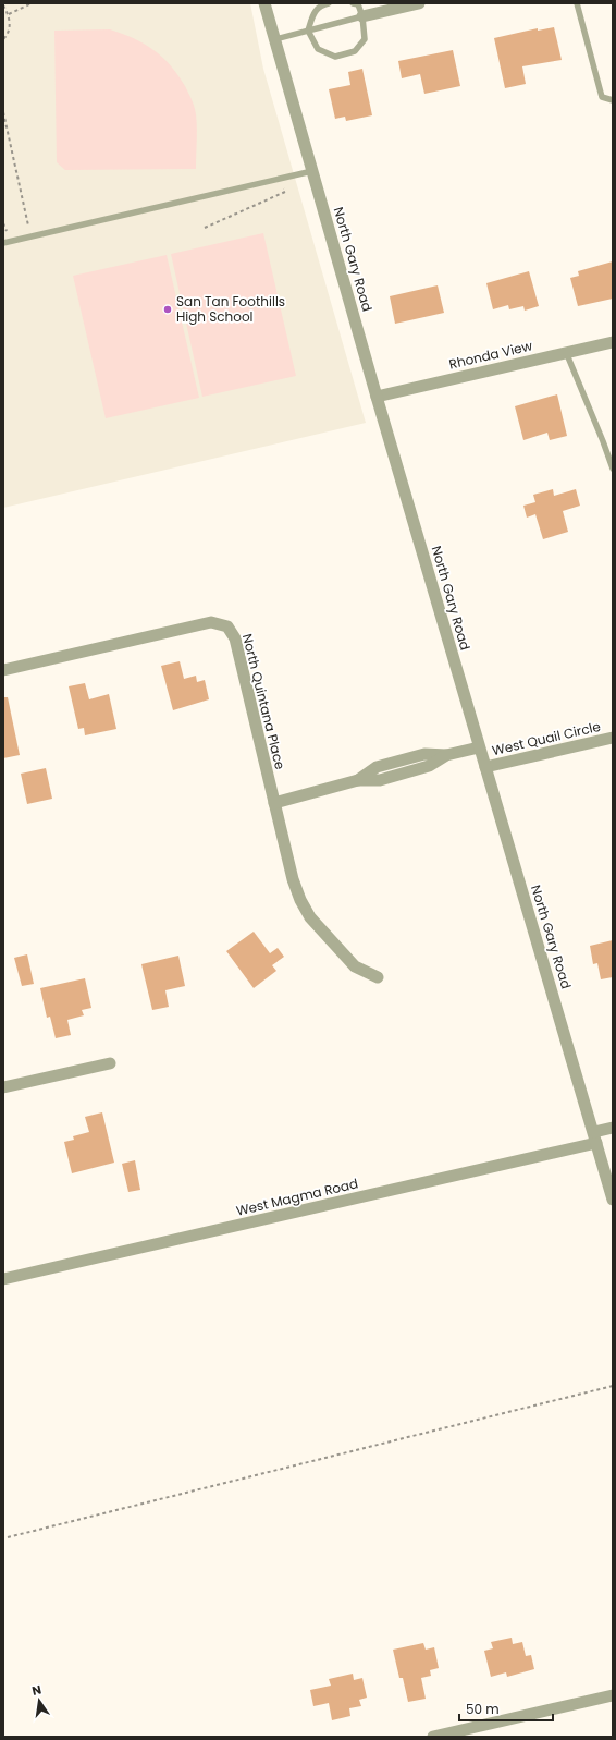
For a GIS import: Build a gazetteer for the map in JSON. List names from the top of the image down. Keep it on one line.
{"streets":{"street":["North Gary Road","Rhonda View","North Quintana Place","West Quail Circle","West Magma Road"]},"crossings":[["North Gary Road","Rhonda View"],["North Gary Road","West Quail Circle"],["North Gary Road","West Magma Road"]],"places":["San Tan Foothills High School"],"scale_bar":"50 m","north":"top"}
